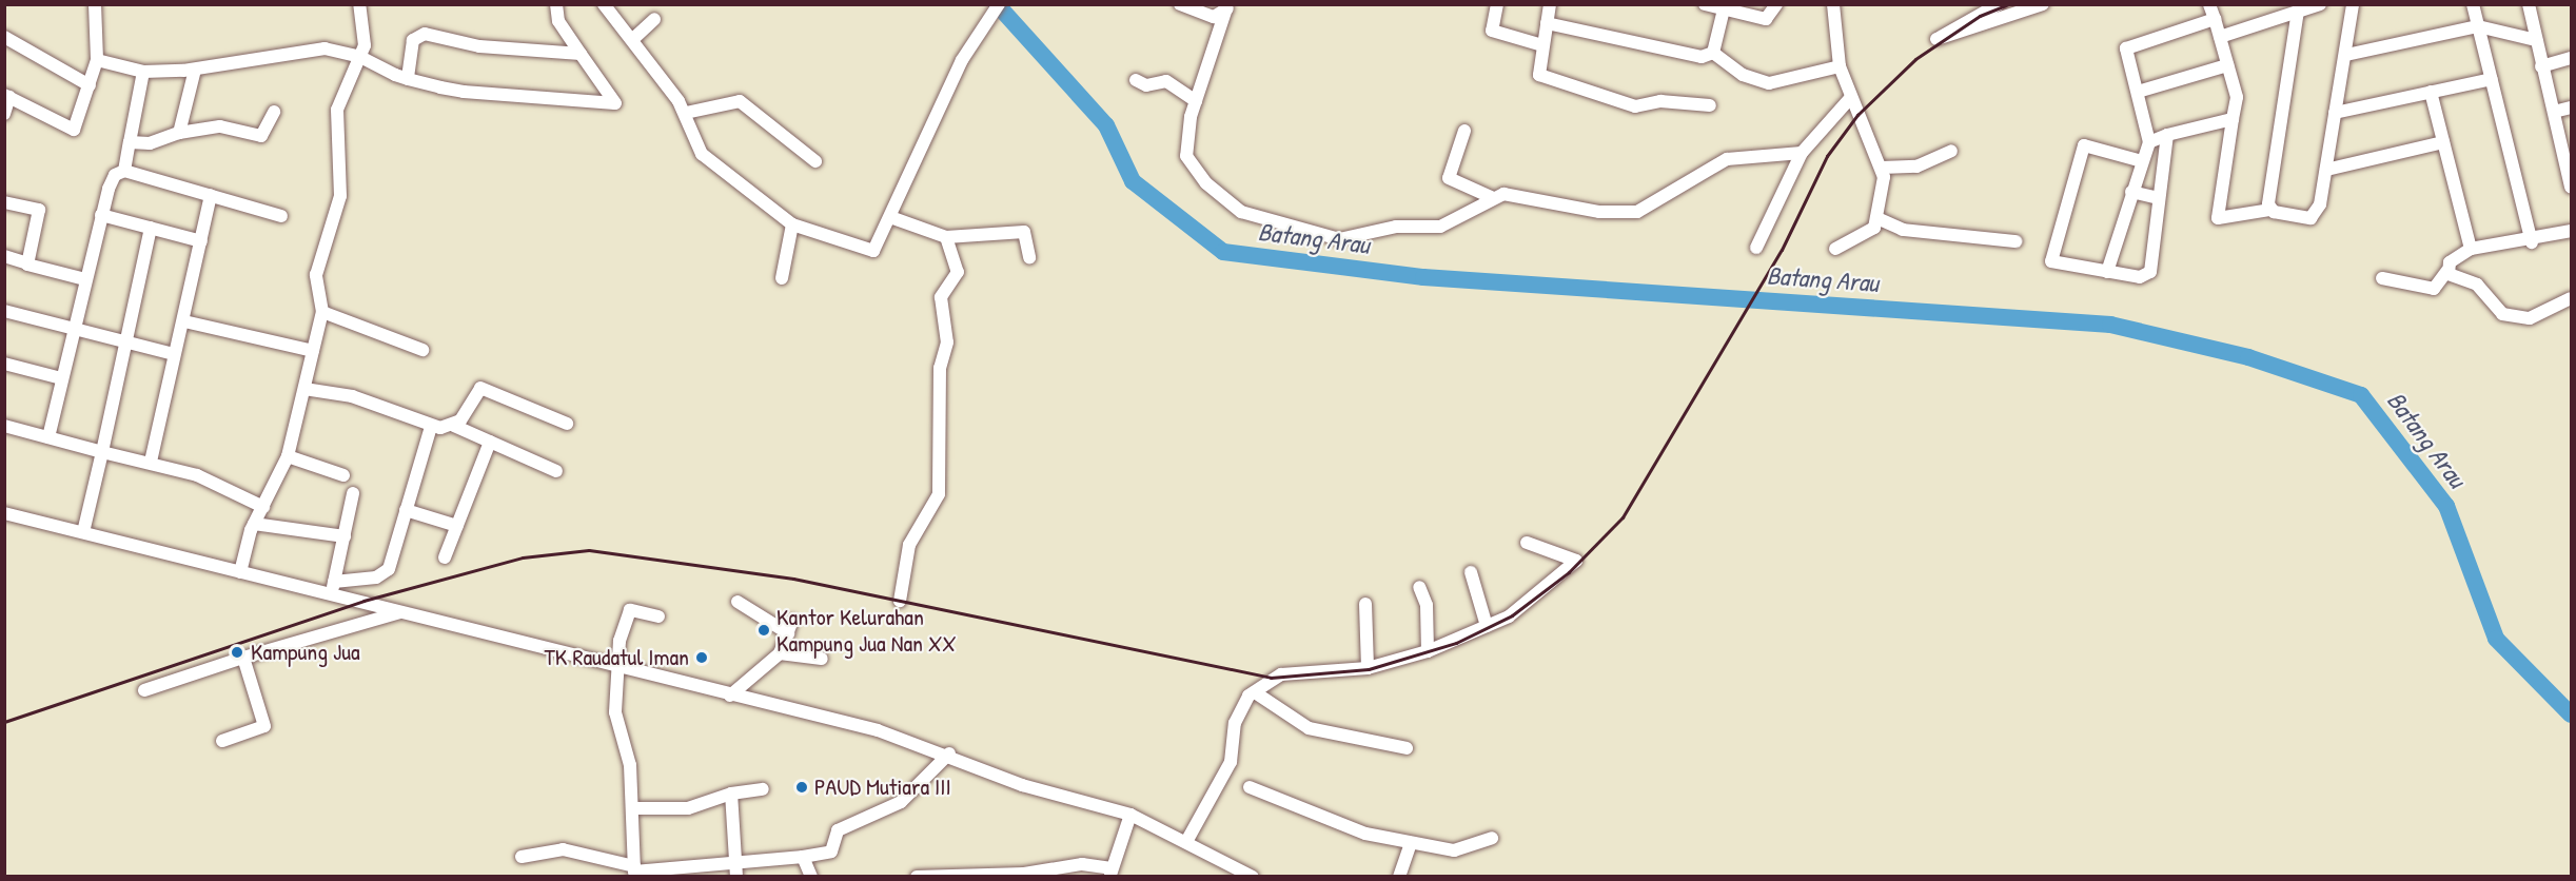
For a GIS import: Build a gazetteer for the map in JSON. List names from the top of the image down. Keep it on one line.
{"water":["Batang Arau"],"places":["Kantor Kelurahan Kampung Jua Nan XX","Kampung Jua","TK Raudatul Iman","PAUD Mutiara III"]}
